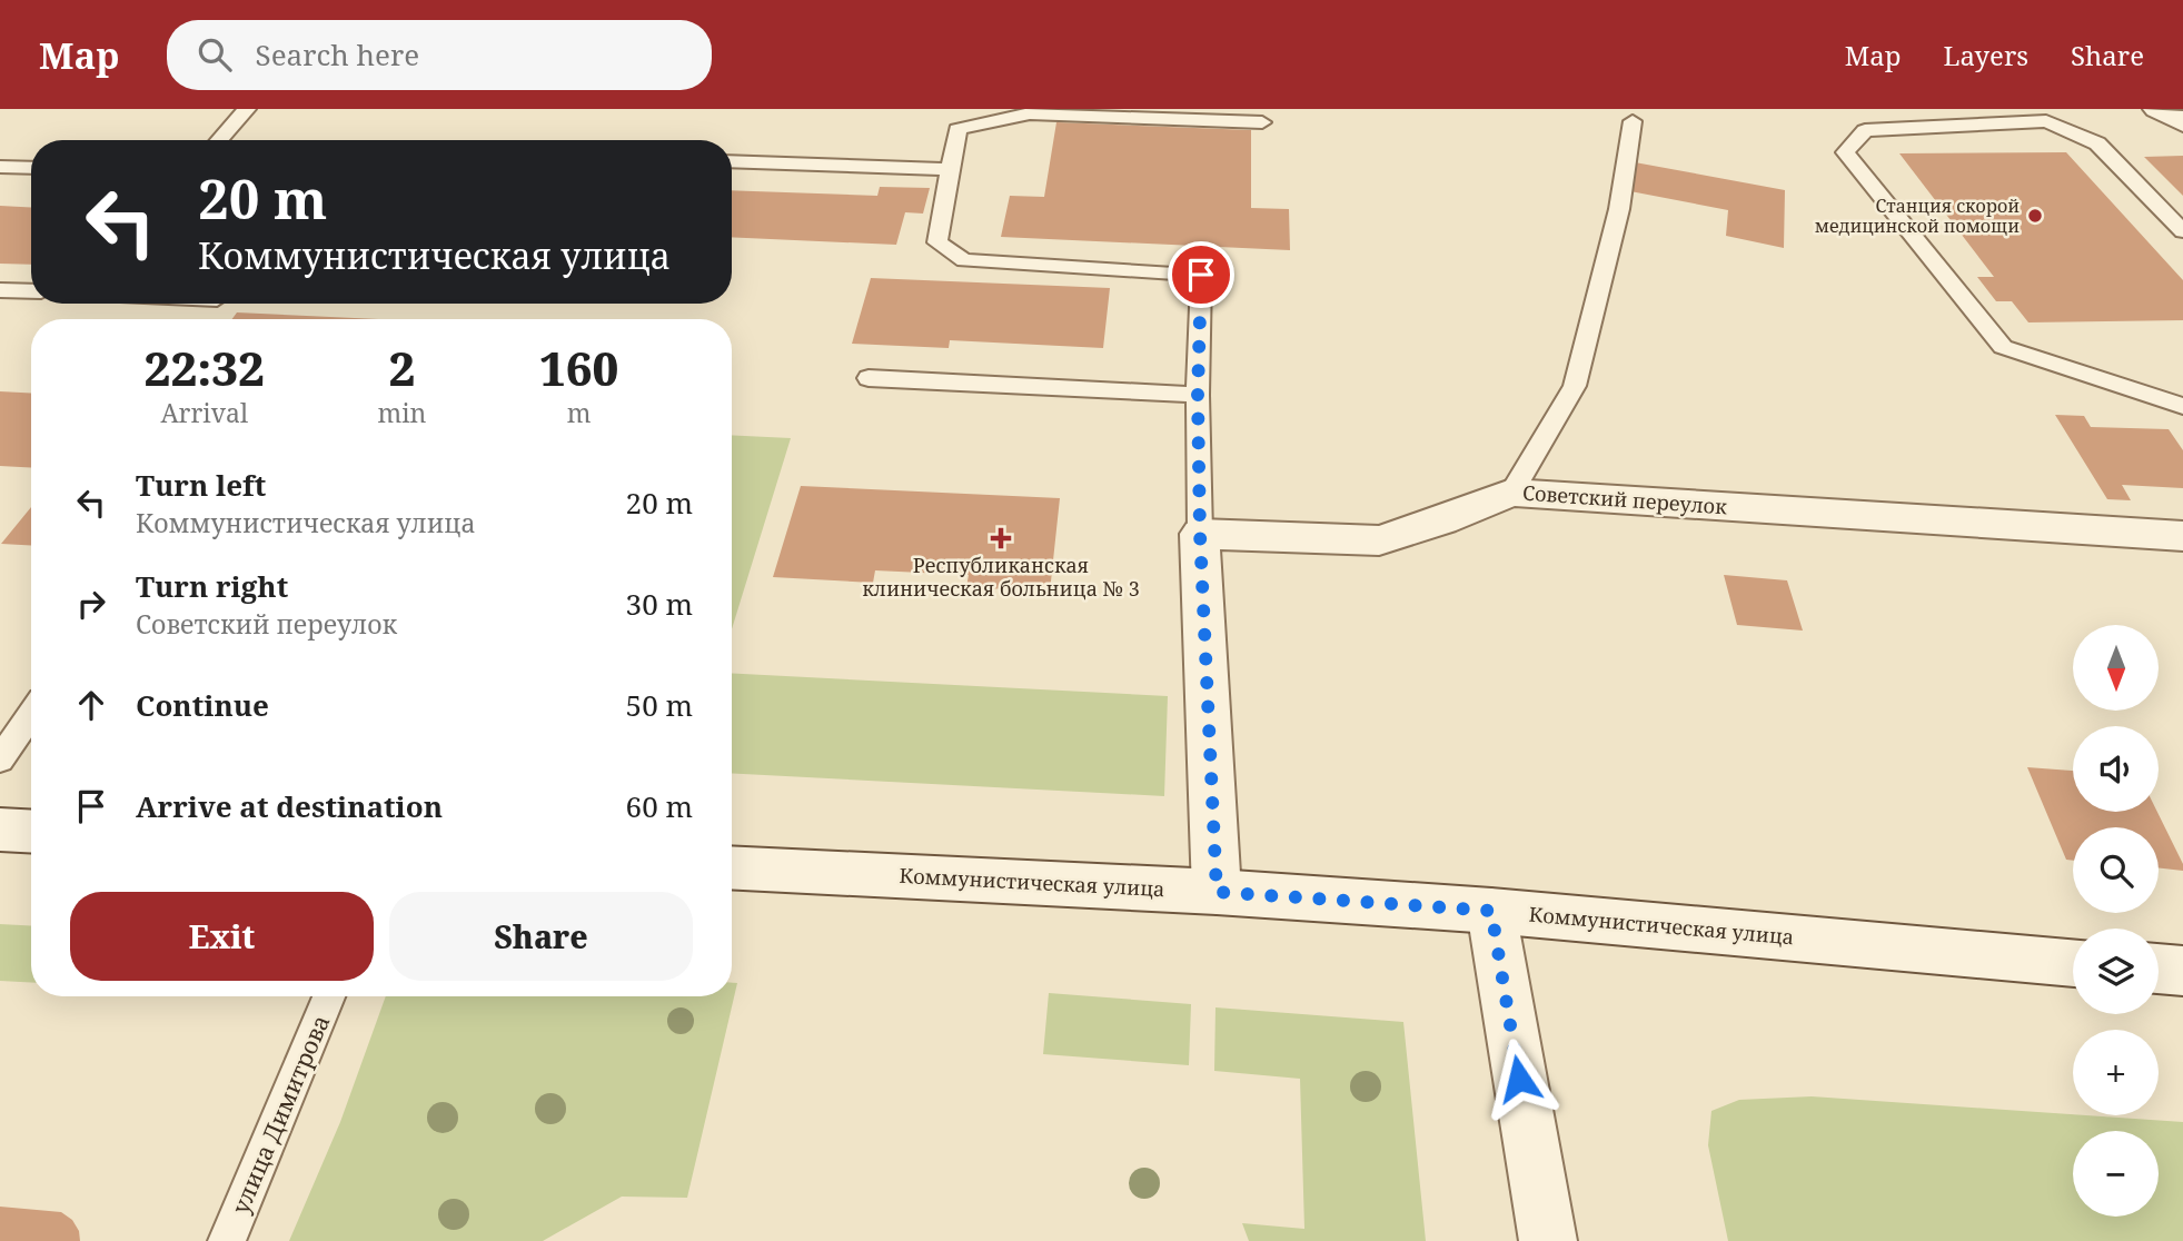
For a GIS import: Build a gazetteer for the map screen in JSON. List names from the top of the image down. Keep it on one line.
{"streets":{"street":["Советский переулок","Коммунистическая улица"],"lane":["улица Димитрова"]},"places":{"other":["Станция скорой медицинской помощи"],"health":["Республиканская клиническая больница № 3"]},"north":"bottom","page":{"header":"Map","search":"Search here","nav":["Map","Layers","Share"],"turn":["20 m","Коммунистическая улица"],"eta":["22:32","Arrival","2","min","160","m"],"list":[{"name":"Turn left","note":"Коммунистическая улица","value":"20 m"},{"name":"Turn right","note":"Советский переулок","value":"30 m"},{"name":"Continue","value":"50 m"},{"name":"Arrive at destination","value":"60 m"}],"map_buttons":["+","−"],"buttons":["Exit","Share"]}}
